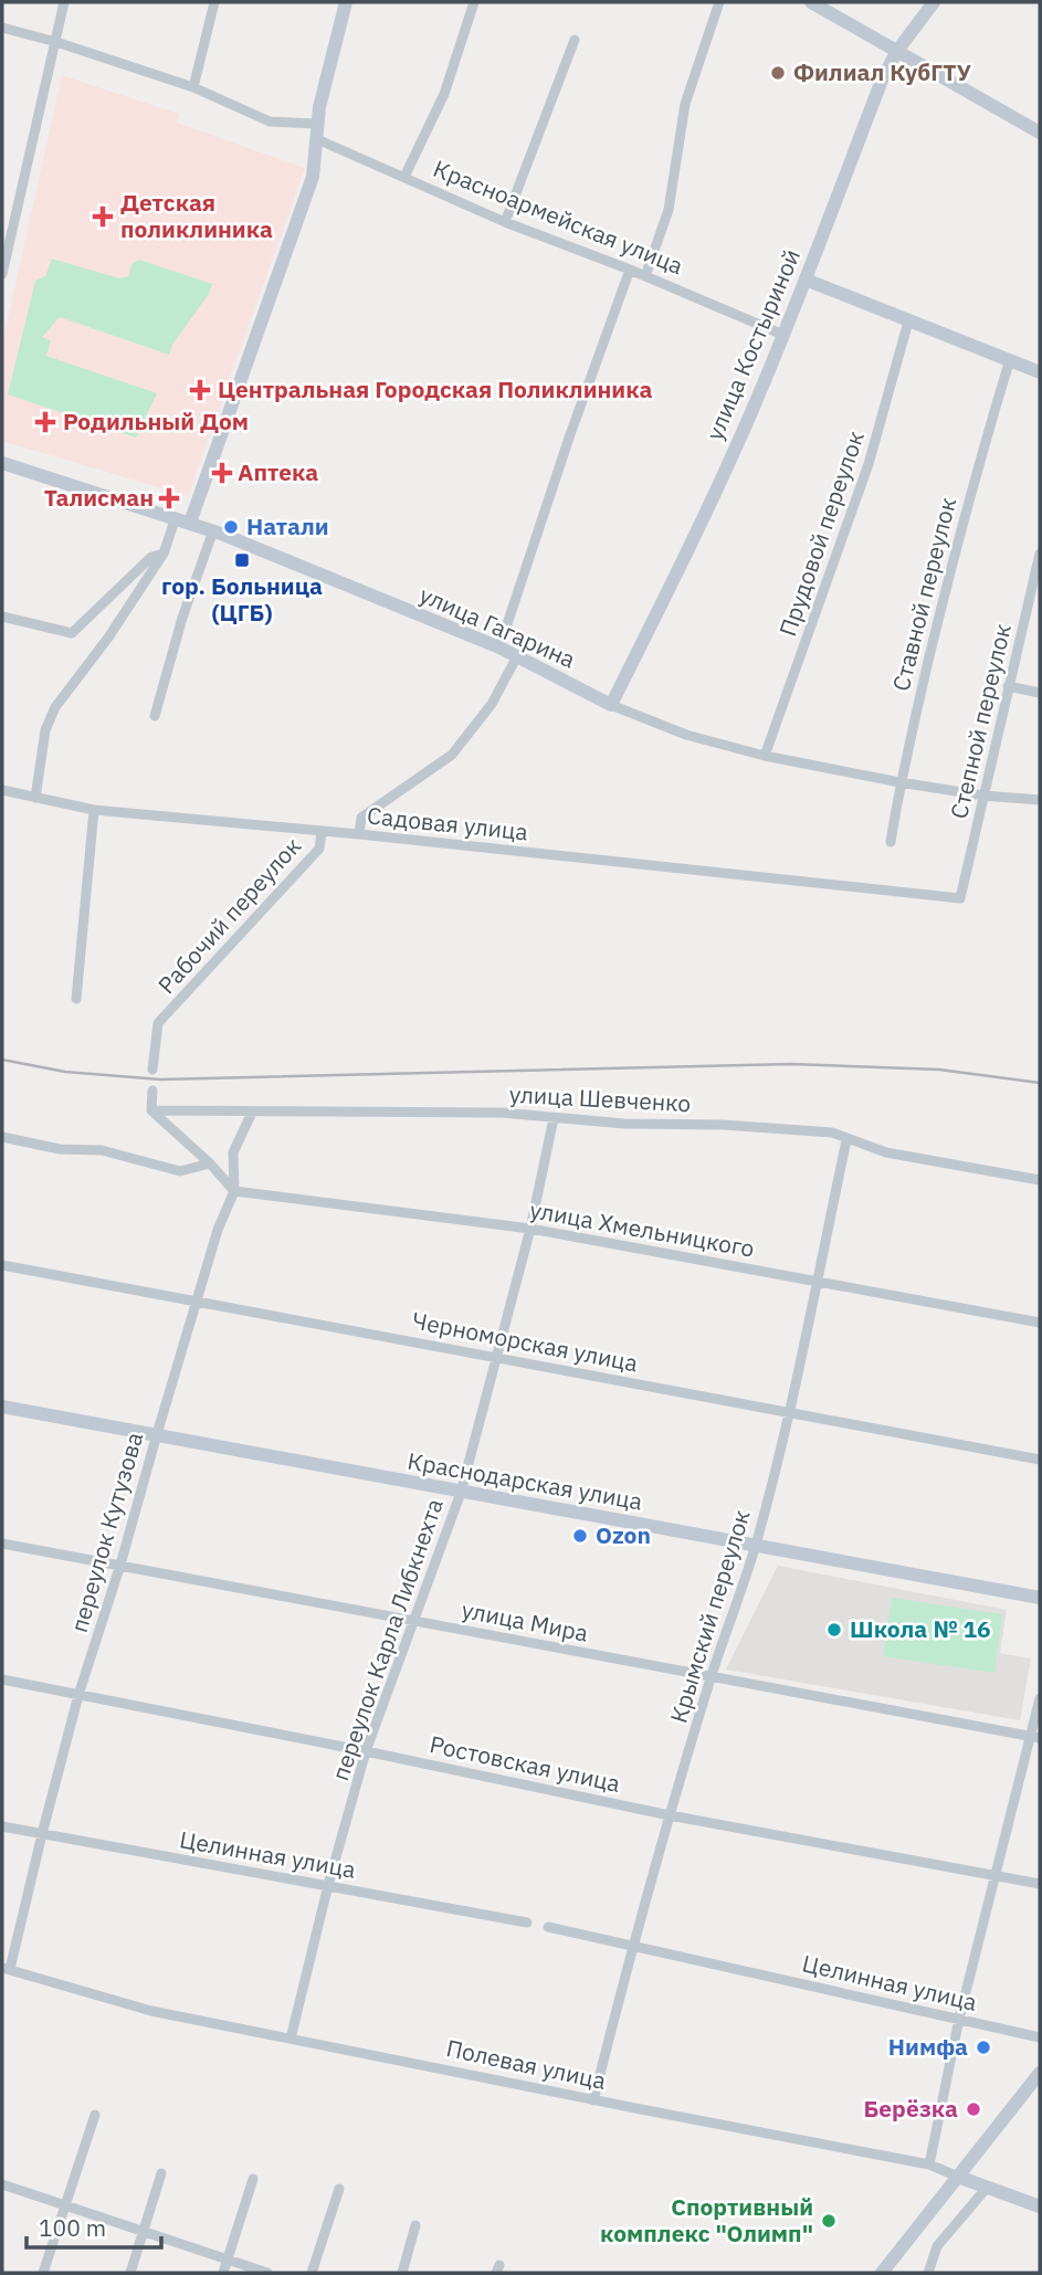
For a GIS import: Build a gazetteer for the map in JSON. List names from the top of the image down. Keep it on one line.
{"streets":{"street":["Красноармейская улица","улица Костыриной","Прудовой переулок","Ставной переулок","улица Гагарина","Степной переулок","Садовая улица","Рабочий переулок","улица Шевченко","улица Хмельницкого","Черноморская улица","Краснодарская улица","переулок Кутузова","Крымский переулок","улица Мира","переулок Карла Либкнехта","Ростовская улица","Целинная улица","Полевая улица"]},"crossings":[["Красноармейская улица","улица Костыриной"],["улица Костыриной","улица Гагарина"],["Прудовой переулок","улица Гагарина"],["Ставной переулок","улица Гагарина"],["улица Гагарина","Степной переулок"],["Степной переулок","Садовая улица"],["Садовая улица","Рабочий переулок"],["улица Шевченко","переулок Кутузова"],["улица Шевченко","Крымский переулок"],["улица Шевченко","переулок Карла Либкнехта"],["улица Хмельницкого","переулок Кутузова"],["улица Хмельницкого","Крымский переулок"],["улица Хмельницкого","переулок Карла Либкнехта"],["Черноморская улица","переулок Кутузова"],["Черноморская улица","Крымский переулок"],["Черноморская улица","переулок Карла Либкнехта"],["Краснодарская улица","переулок Кутузова"],["Краснодарская улица","Крымский переулок"],["Краснодарская улица","переулок Карла Либкнехта"],["переулок Кутузова","улица Мира"],["переулок Кутузова","Ростовская улица"],["переулок Кутузова","Целинная улица"],["переулок Кутузова","Полевая улица"],["Крымский переулок","улица Мира"],["Крымский переулок","Ростовская улица"],["Крымский переулок","Целинная улица"],["Крымский переулок","Полевая улица"],["улица Мира","переулок Карла Либкнехта"],["переулок Карла Либкнехта","Ростовская улица"],["переулок Карла Либкнехта","Целинная улица"],["переулок Карла Либкнехта","Полевая улица"]],"places":{"other":["Филиал КубГТУ","Натали","Ozon","Школа № 16","Нимфа","Берёзка","Спортивный комплекс \"Олимп\""],"health":["Детская поликлиника","Центральная Городская Поликлиника","Родильный Дом","Аптека","Талисман"],"transit":["гор. Больница (ЦГБ)"]},"scale_bar":"100 m"}
